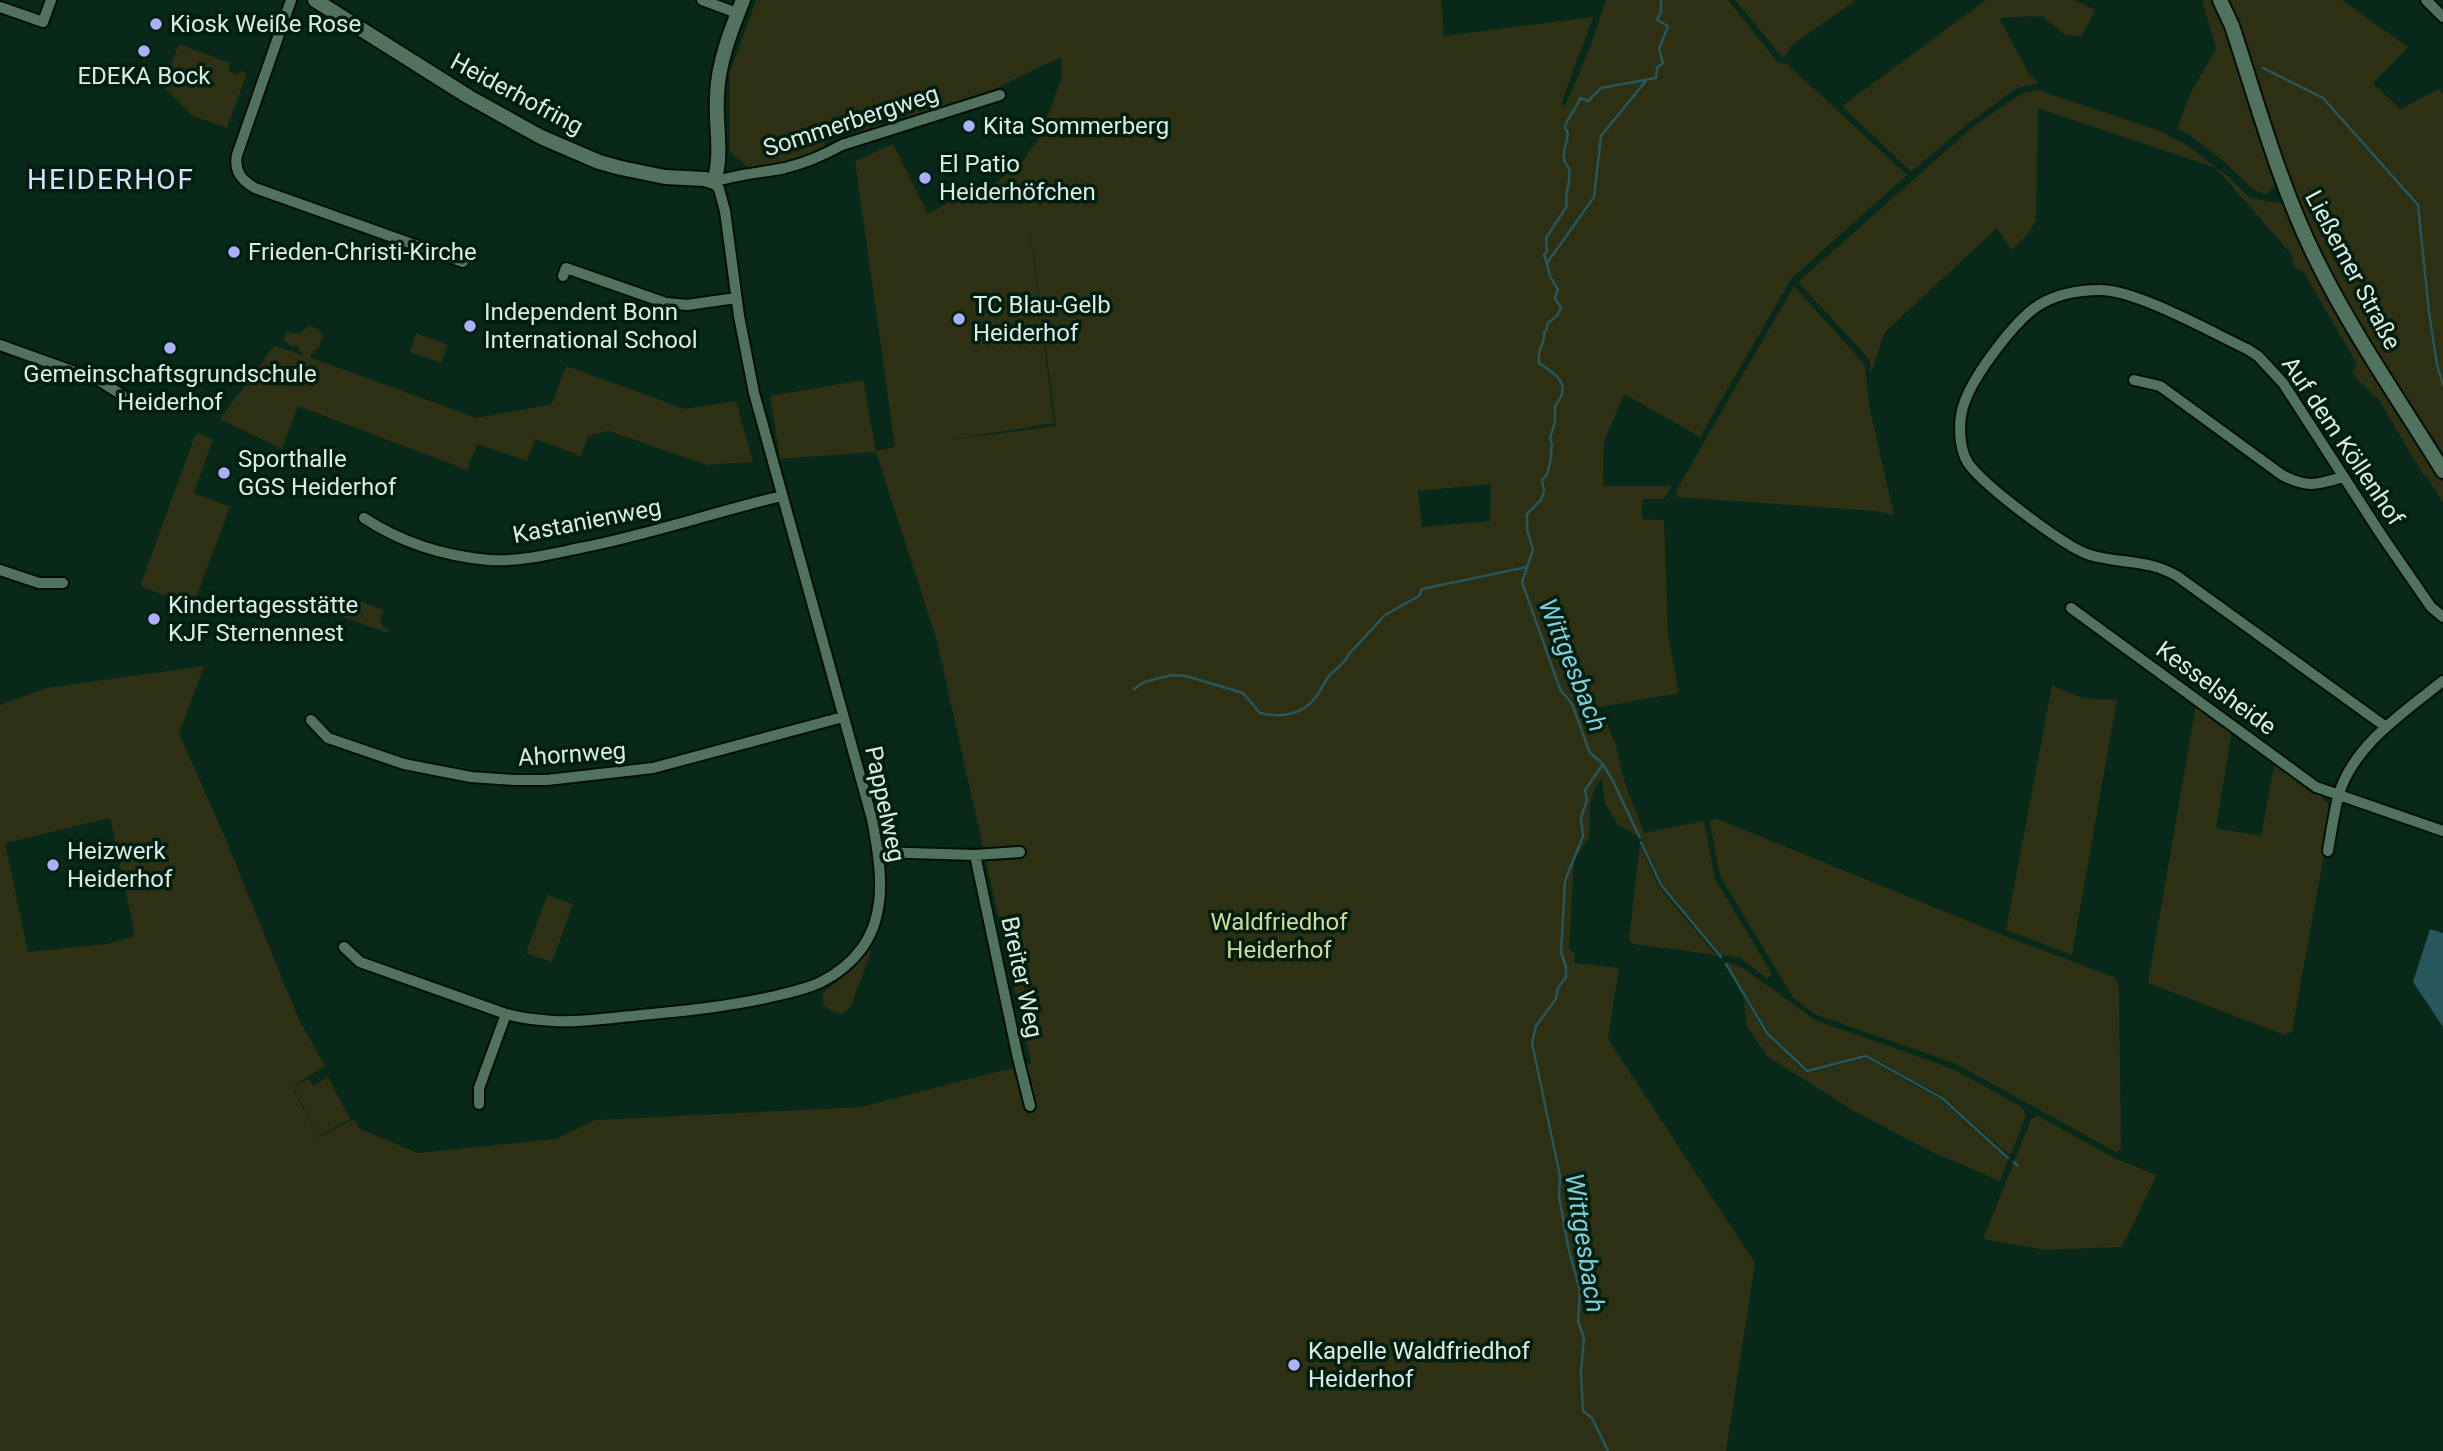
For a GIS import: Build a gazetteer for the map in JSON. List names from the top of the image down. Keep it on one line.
{"streets":{"street":["Heiderhofring","Sommerbergweg","Ließemer Straße","Auf dem Köllenhof","Kastanienweg","Kesselsheide","Ahornweg","Pappelweg","Breiter Weg"]},"crossings":[["Heiderhofring","Sommerbergweg"],["Heiderhofring","Pappelweg"],["Sommerbergweg","Pappelweg"],["Kastanienweg","Pappelweg"],["Ahornweg","Pappelweg"]],"districts":["HEIDERHOF"],"water":["Wittgesbach"],"parks":["Waldfriedhof Heiderhof"],"places":["Kiosk Weiße Rose","EDEKA Bock","Kita Sommerberg","El Patio Heiderhöfchen","Frieden-Christi-Kirche","TC Blau-Gelb Heiderhof","Independent Bonn International School","Gemeinschaftsgrundschule Heiderhof","Sporthalle GGS Heiderhof","Kindertagesstätte KJF Sternennest","Heizwerk Heiderhof","Kapelle Waldfriedhof Heiderhof"]}
